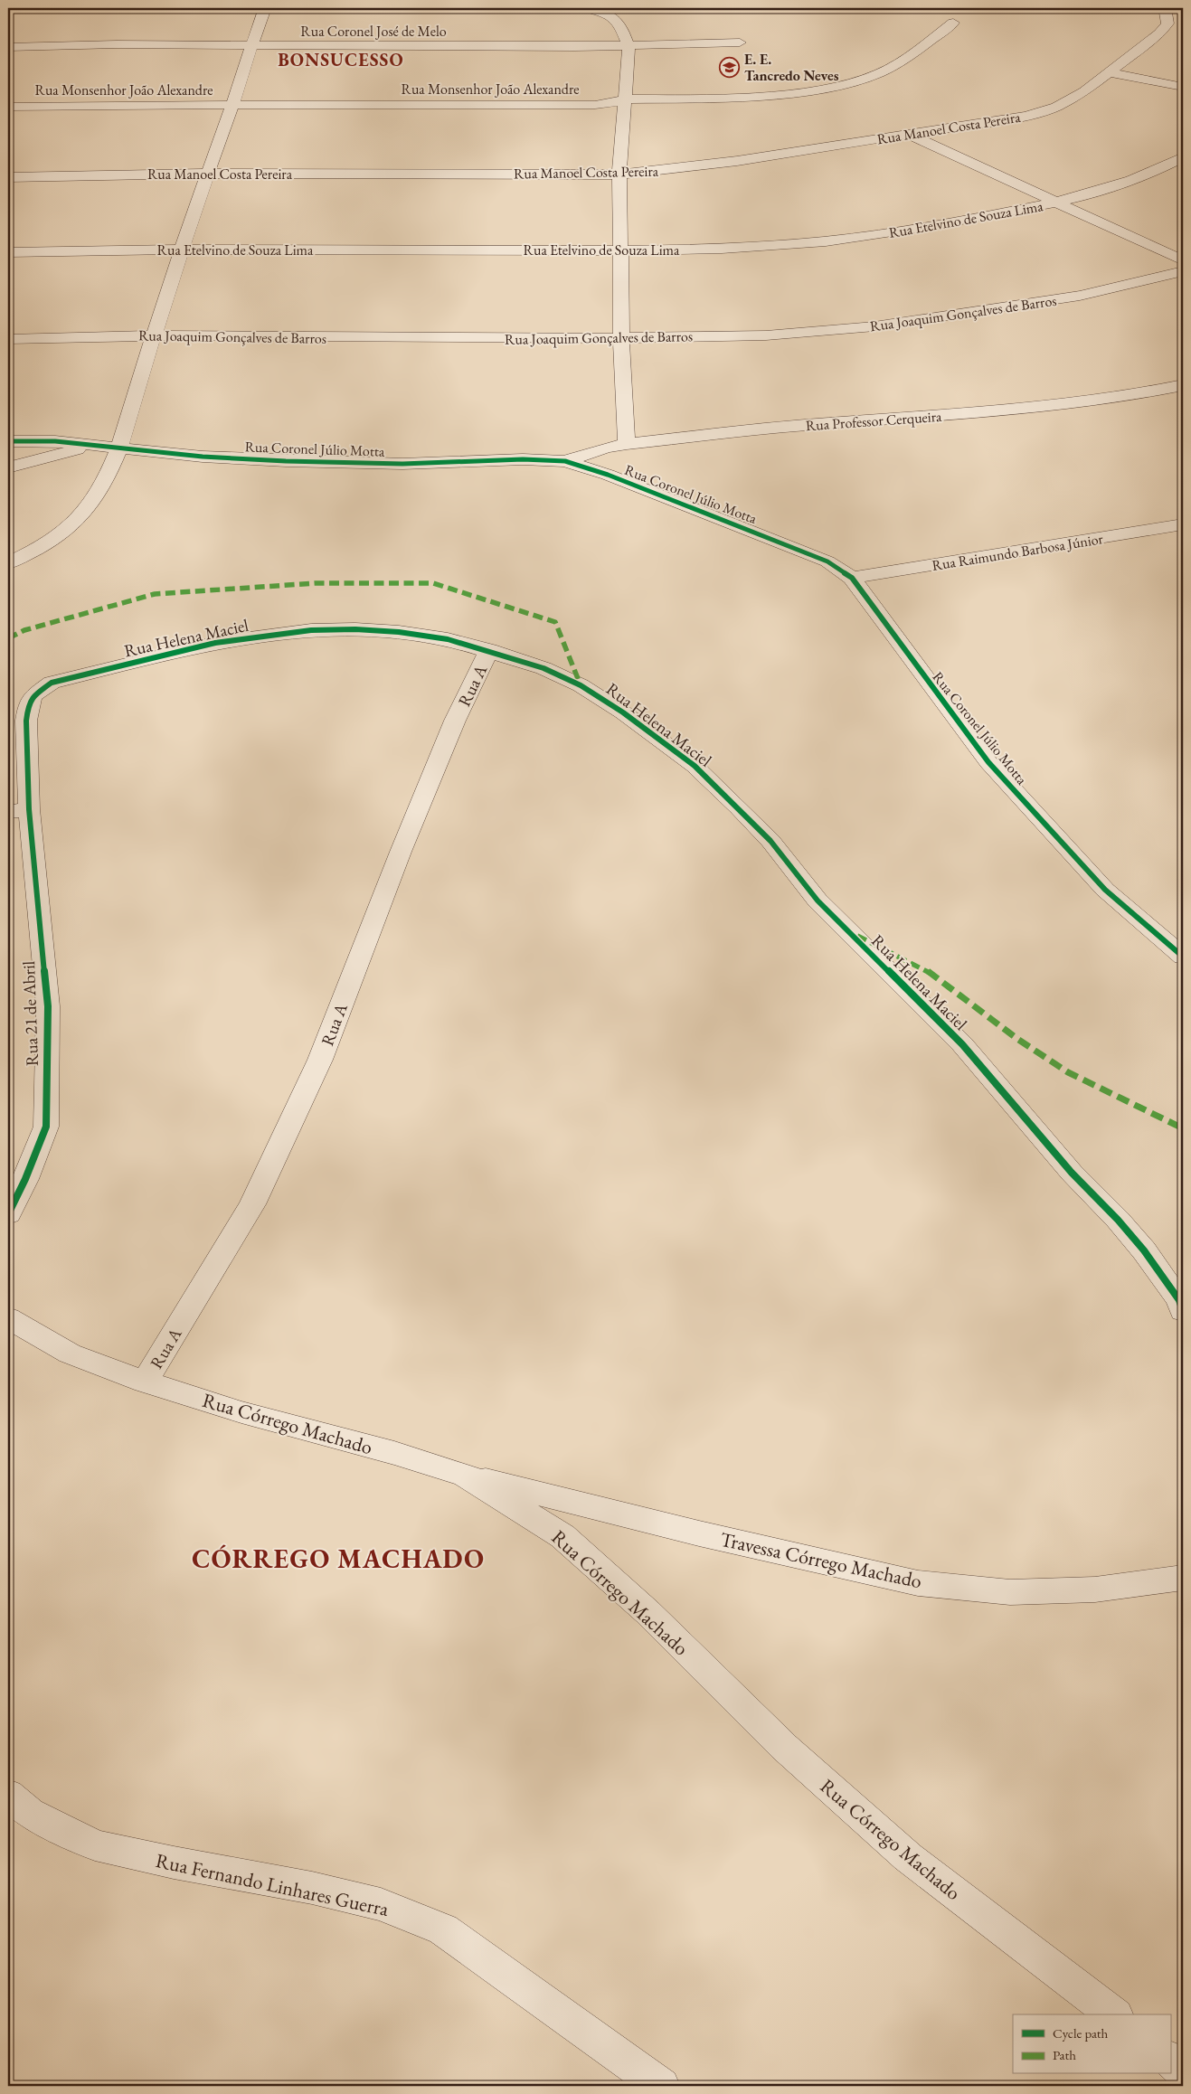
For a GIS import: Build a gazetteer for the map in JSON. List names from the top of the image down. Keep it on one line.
{"streets":{"street":["Rua Coronel José de Melo","Rua Monsenhor João Alexandre","Rua Manoel Costa Pereira","Rua Etelvino de Souza Lima","Rua Joaquim Gonçalves de Barros","Rua Professor Cerqueira","Rua Coronel Júlio Motta","Rua Raimundo Barbosa Júnior","Rua Helena Maciel","Rua A","Rua 21 de Abril","Rua Córrego Machado","Travessa Córrego Machado","Rua Fernando Linhares Guerra"]},"crossings":[["Rua Professor Cerqueira","Rua Coronel Júlio Motta"],["Rua Coronel Júlio Motta","Rua Raimundo Barbosa Júnior"],["Rua Helena Maciel","Rua A"],["Rua Helena Maciel","Rua 21 de Abril"],["Rua A","Rua Córrego Machado"],["Rua Córrego Machado","Travessa Córrego Machado"]],"districts":["BONSUCESSO","CÓRREGO MACHADO"],"places":{"school or university":["E. E. Tancredo Neves"]},"legend":["Cycle path","Path"]}
